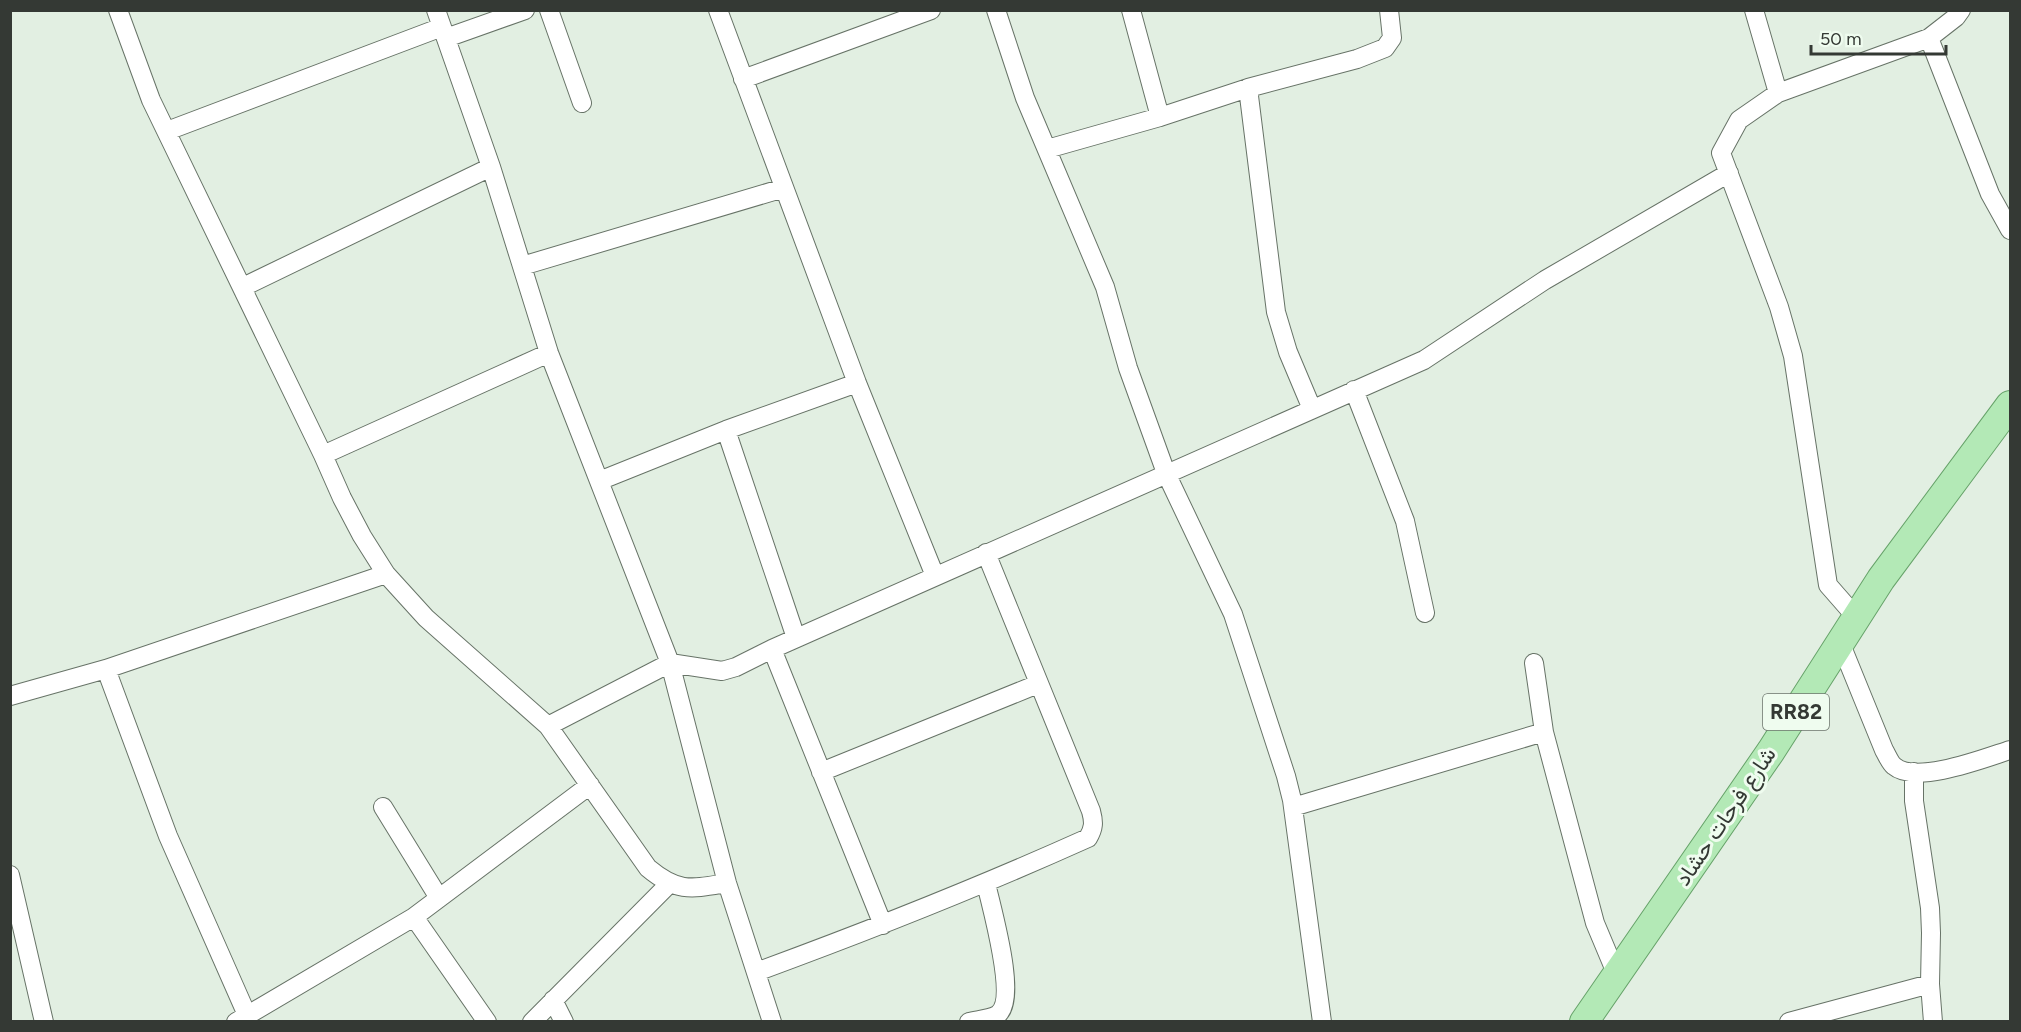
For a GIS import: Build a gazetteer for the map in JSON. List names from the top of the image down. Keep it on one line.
{"streets":{"main road":["RR82","شارع فرحات حشاد"]},"scale_bar":"50 m"}
